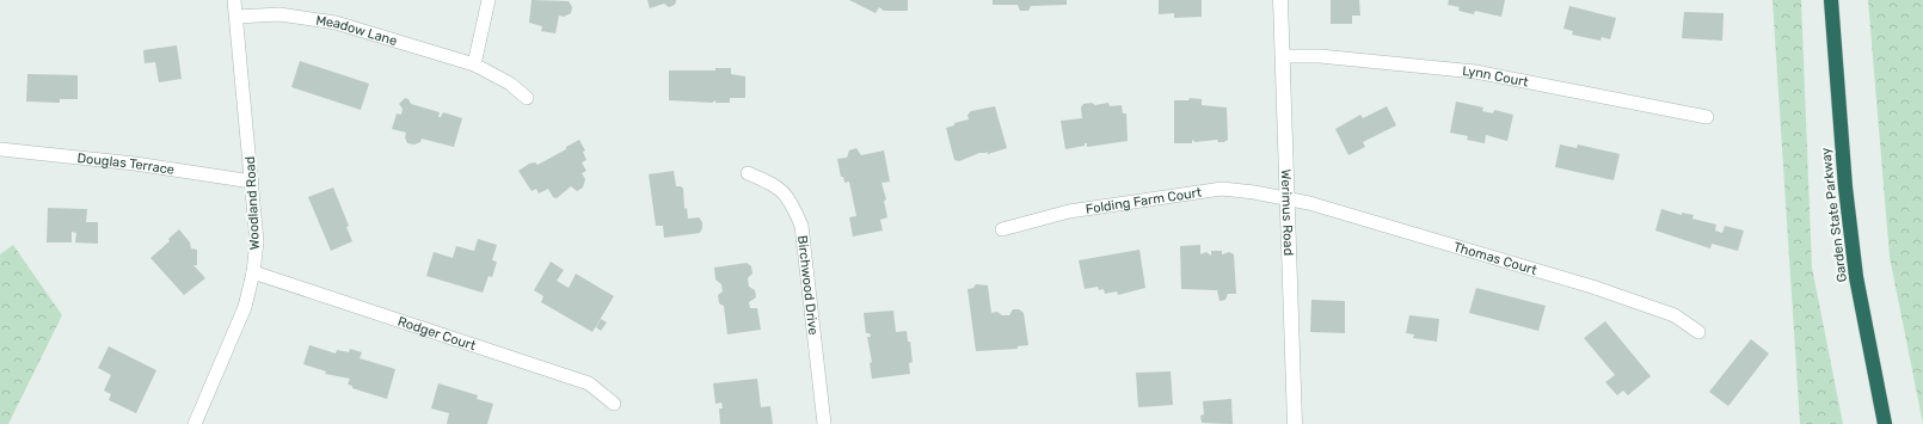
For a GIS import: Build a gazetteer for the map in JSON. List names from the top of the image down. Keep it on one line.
{"streets":{"highway":["Garden State Parkway"],"main road":["Werimus Road"],"street":["Meadow Lane","Lynn Court","Douglas Terrace","Folding Farm Court","Woodland Road","Thomas Court","Birchwood Drive","Rodger Court"]},"crossings":[["Meadow Lane","Woodland Road"],["Lynn Court","Werimus Road"],["Douglas Terrace","Woodland Road"],["Folding Farm Court","Werimus Road"],["Folding Farm Court","Thomas Court"],["Woodland Road","Rodger Court"],["Werimus Road","Thomas Court"]]}
